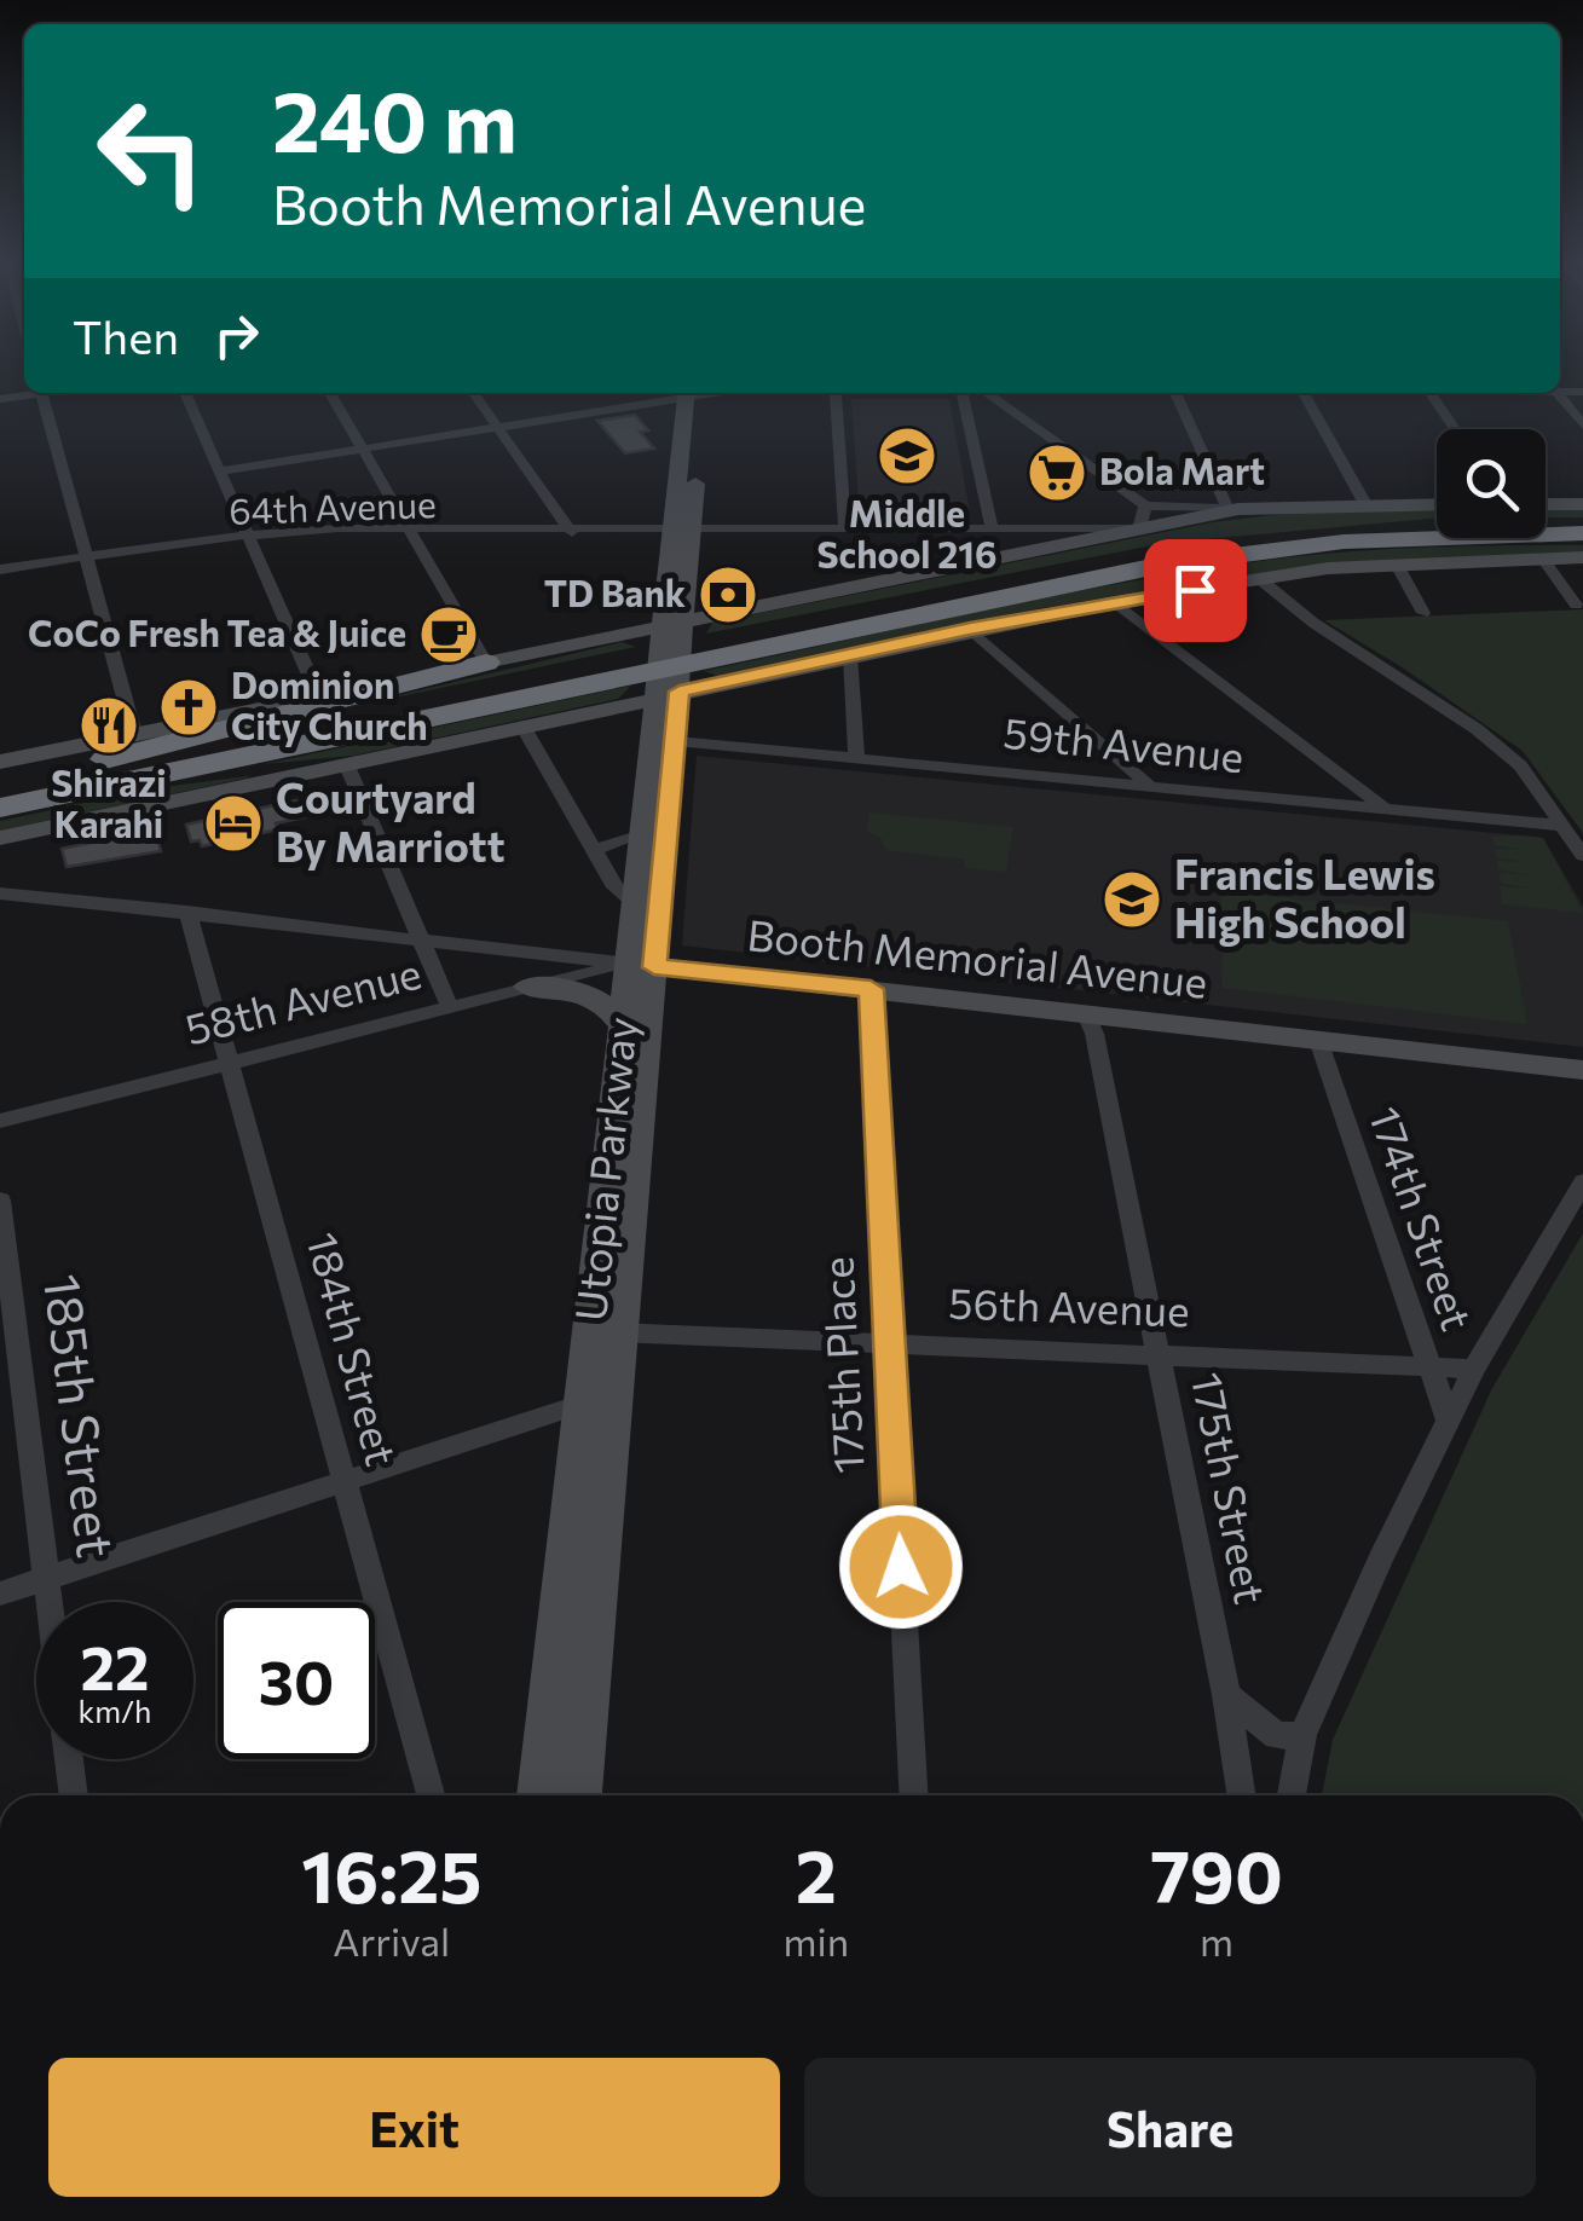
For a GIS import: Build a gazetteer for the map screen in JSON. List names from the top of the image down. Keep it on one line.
{"streets":{"main road":["Booth Memorial Avenue","Utopia Parkway"],"street":["64th Avenue","59th Avenue","58th Avenue","174th Street","56th Avenue","184th Street","175th Place","185th Street","175th Street"]},"crossings":[["64th Avenue","Utopia Parkway"],["59th Avenue","Utopia Parkway"],["Booth Memorial Avenue","58th Avenue"],["Booth Memorial Avenue","Utopia Parkway"],["Booth Memorial Avenue","174th Street"],["Booth Memorial Avenue","184th Street"],["Booth Memorial Avenue","175th Place"],["Booth Memorial Avenue","175th Street"],["58th Avenue","Utopia Parkway"],["58th Avenue","184th Street"],["Utopia Parkway","56th Avenue"],["174th Street","56th Avenue"],["56th Avenue","175th Place"],["56th Avenue","175th Street"]],"places":{"school or university":["Middle School 216","Francis Lewis High School"],"supermarket":["Bola Mart"],"bank":["TD Bank"],"cafe":["CoCo Fresh Tea & Juice"],"church":["Dominion City Church"],"restaurant":["Shirazi Karahi"],"hotel":["Courtyard By Marriott"]},"page":{"turn":["240 m","Booth Memorial Avenue"],"then":"Then","speed":"22 km/h","limit":"30","eta":["16:25","Arrival","2","min","790","m"],"buttons":["Exit","Share"]}}
